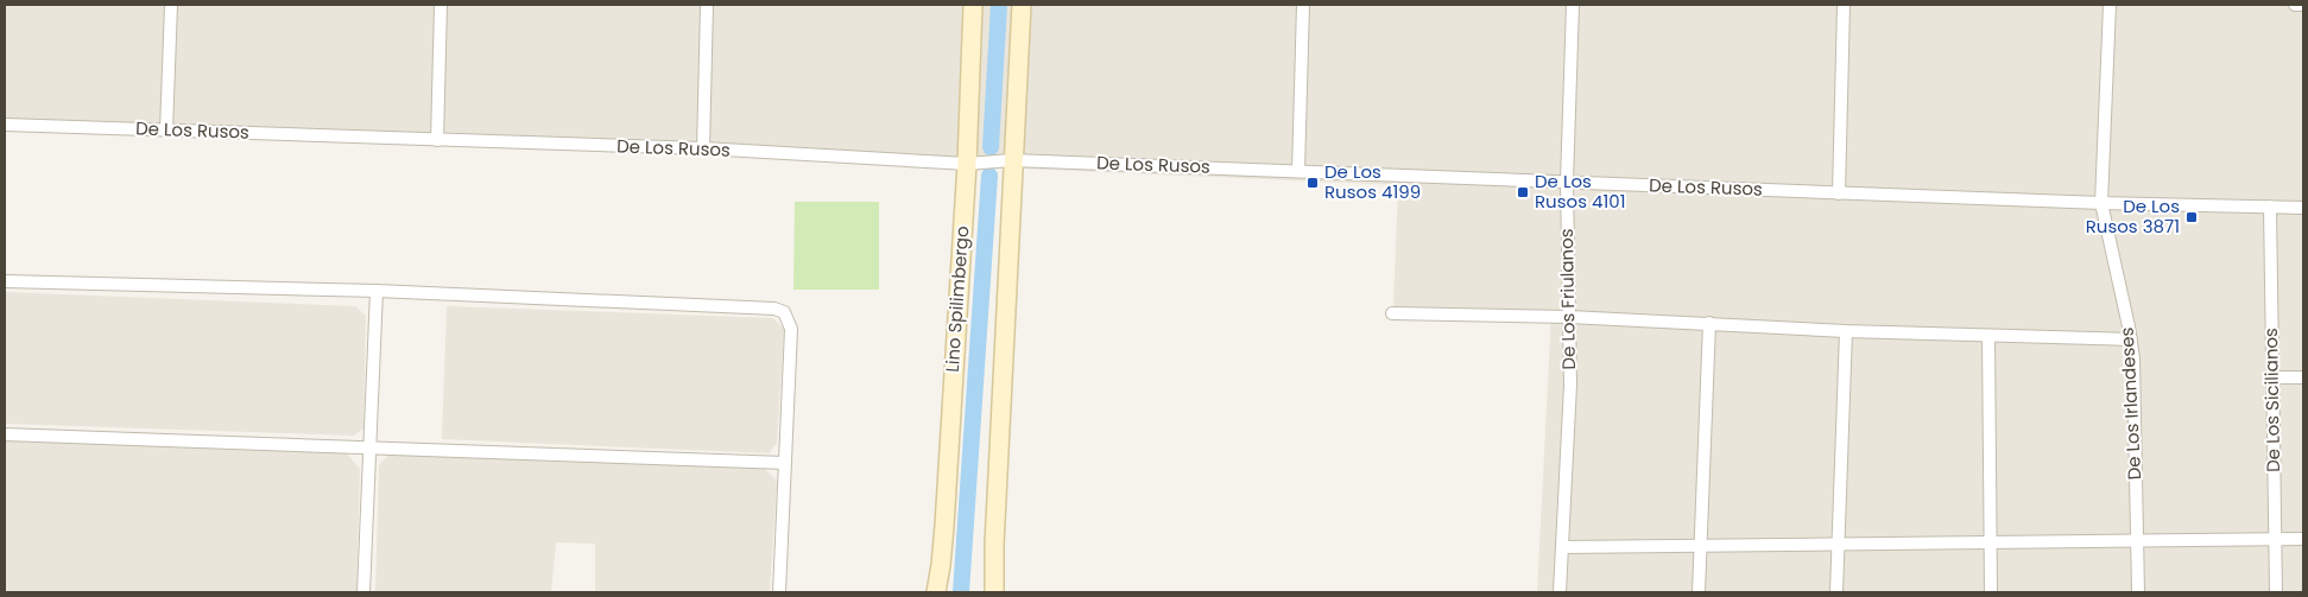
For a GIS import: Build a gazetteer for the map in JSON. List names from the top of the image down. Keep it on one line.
{"streets":{"main road":["Lino Spilimbergo"],"street":["De Los Rusos","De Los Friulanos","De Los Sicilianos","De Los Irlandeses"]},"crossings":[["De Los Rusos","Lino Spilimbergo"],["De Los Rusos","De Los Friulanos"],["De Los Rusos","De Los Sicilianos"],["De Los Rusos","De Los Irlandeses"]],"places":{"transit":["De Los Rusos 4199","De Los Rusos 4101","De Los Rusos 3871"]}}
